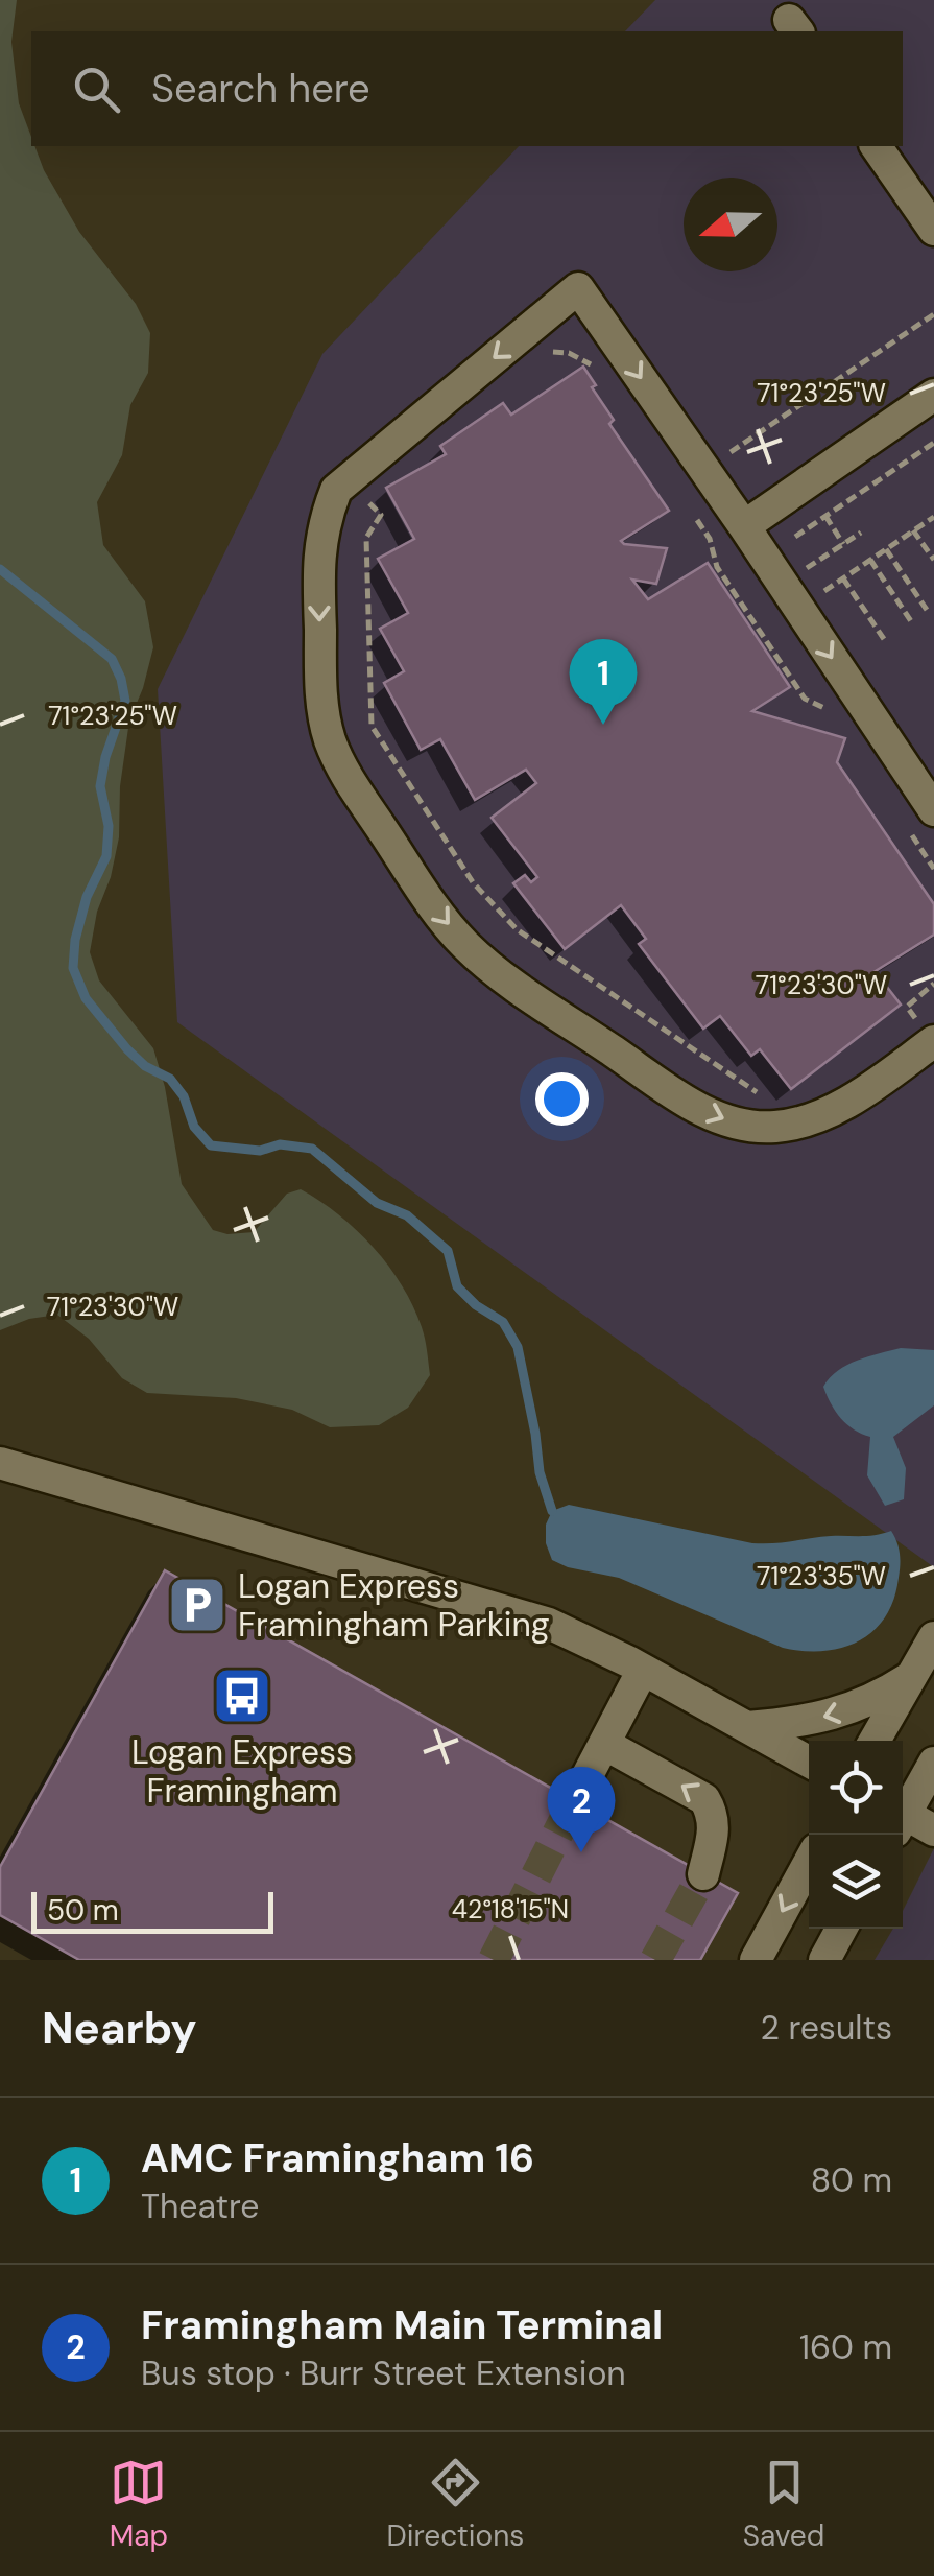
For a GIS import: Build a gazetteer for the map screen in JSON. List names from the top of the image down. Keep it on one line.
{"places":{"parking":["Logan Express Framingham Parking"],"bus stop":["Logan Express Framingham"]},"scale_bar":"50 m","north":"left","page":{"search":"Search here","pins":["1","2"],"scale":"50 m","heading":["Nearby","2 results"],"list":[{"mark":"1","name":"AMC Framingham 16","note":"Theatre","value":"80 m"},{"mark":"2","name":"Framingham Main Terminal","note":"Bus stop · Burr Street Extension","value":"160 m"}],"nav":["Map","Directions","Saved"]},"coordinates":["71°23'25\"W","71°23'30\"W","71°23'35\"W","42°18'15\"N"]}
